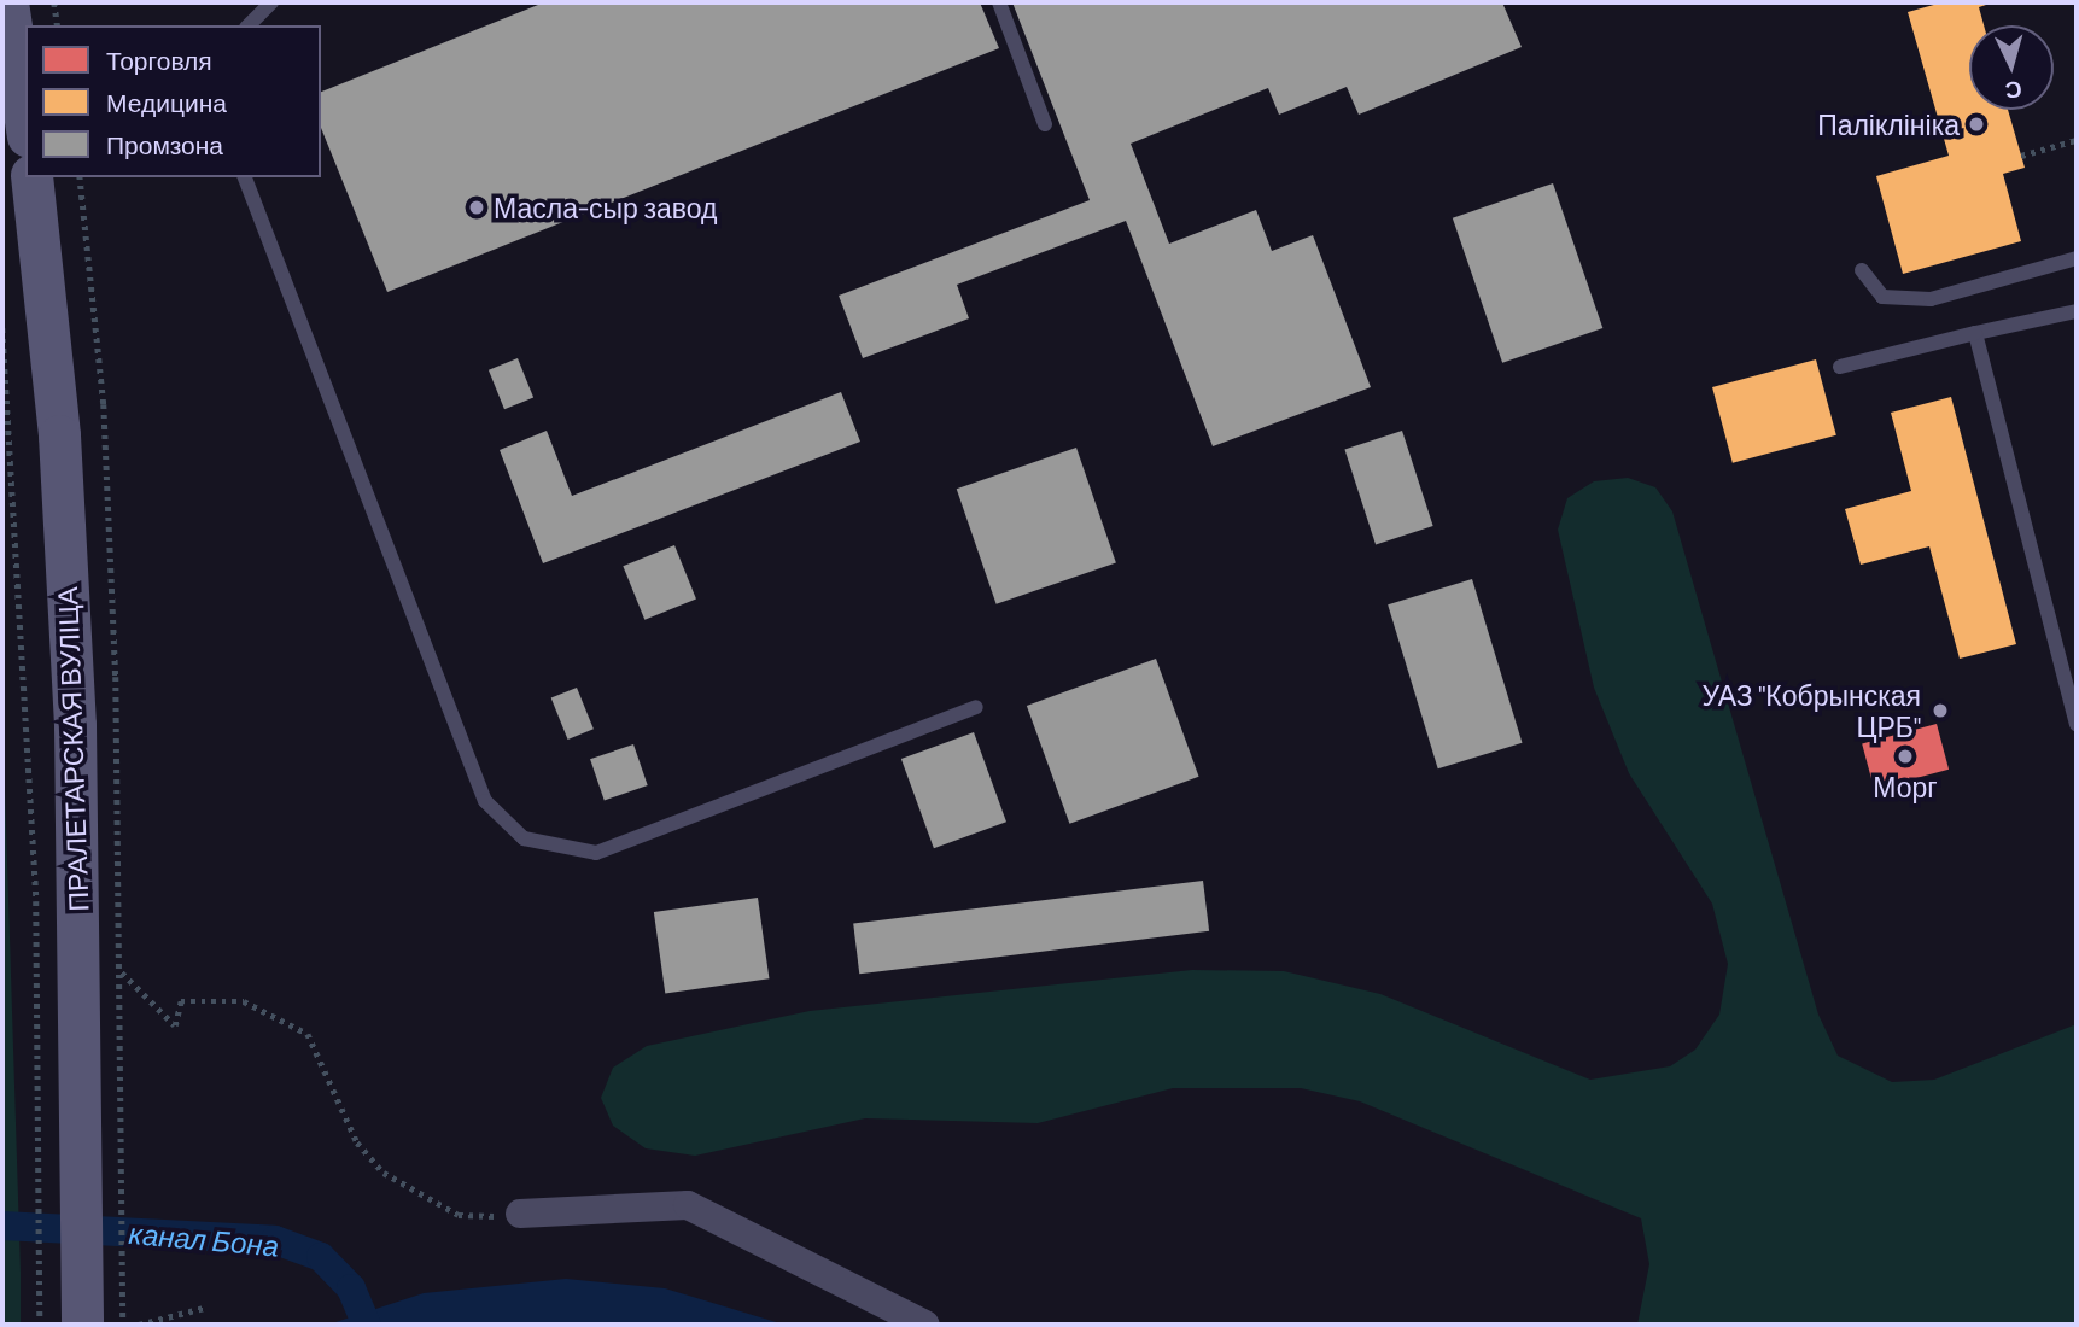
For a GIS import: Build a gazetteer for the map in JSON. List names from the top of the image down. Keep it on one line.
{"streets":{"main road":["ПРАЛЕТАРСКАЯ ВУЛІЦА"]},"water":["канал Бона"],"places":["Паліклініка","Масла-сыр завод","УАЗ \"Кобрынская ЦРБ\"","Морг"],"legend":["Торговля","Медицина","Промзона"],"north":"bottom"}
